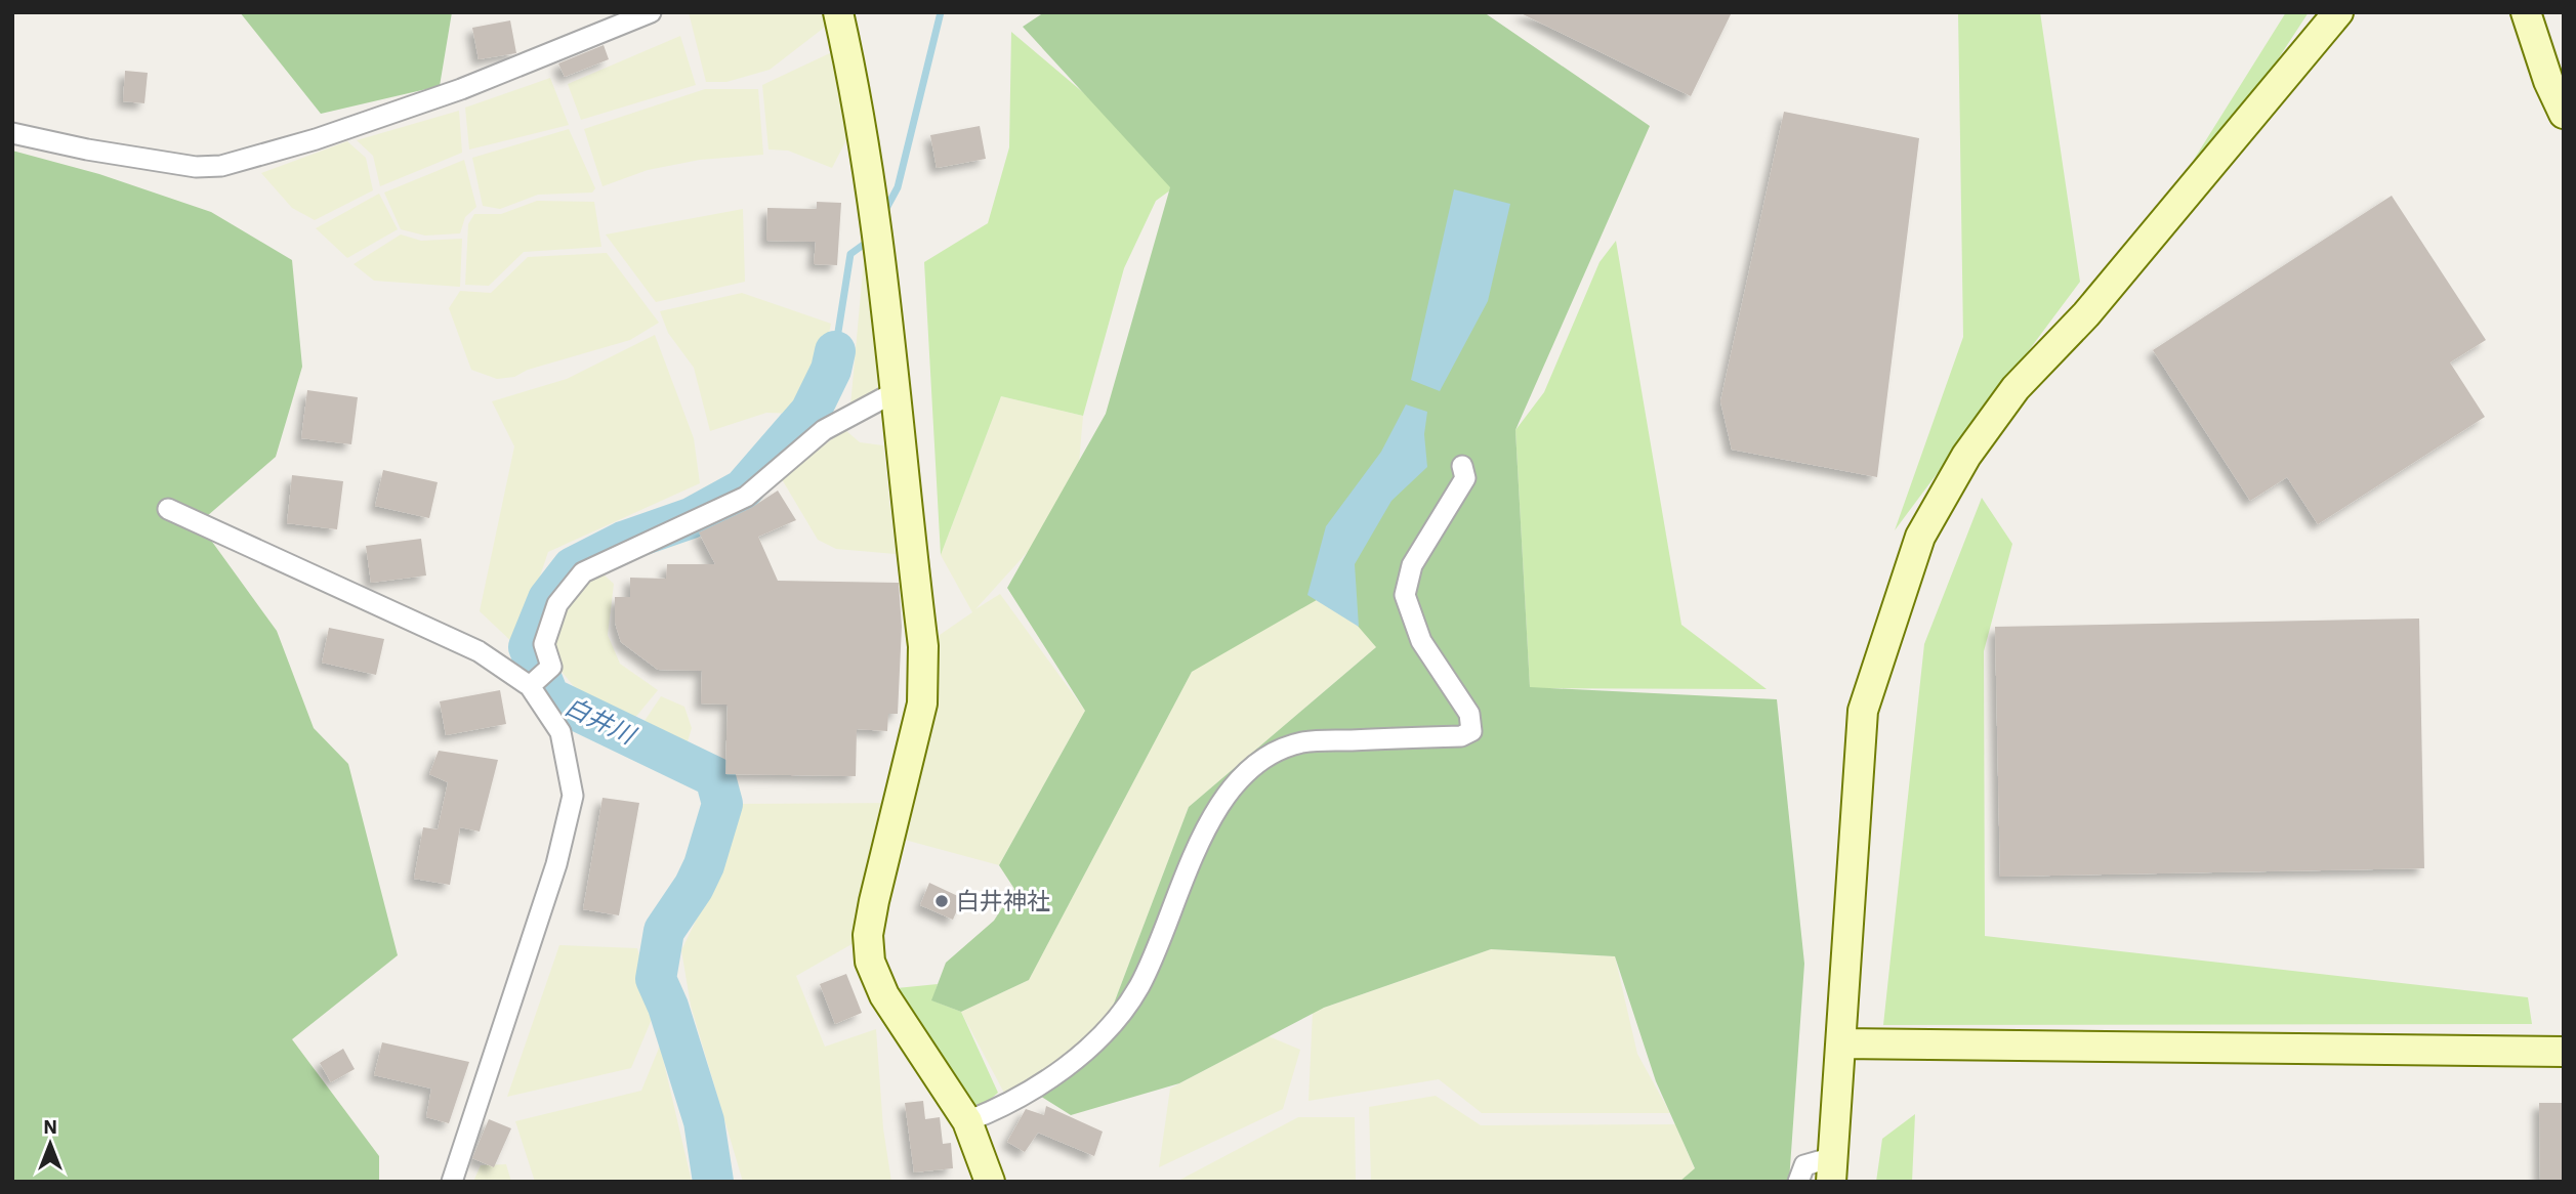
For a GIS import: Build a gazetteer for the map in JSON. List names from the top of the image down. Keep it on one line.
{"water":["白井川"],"places":["白井神社"],"north":"top"}
